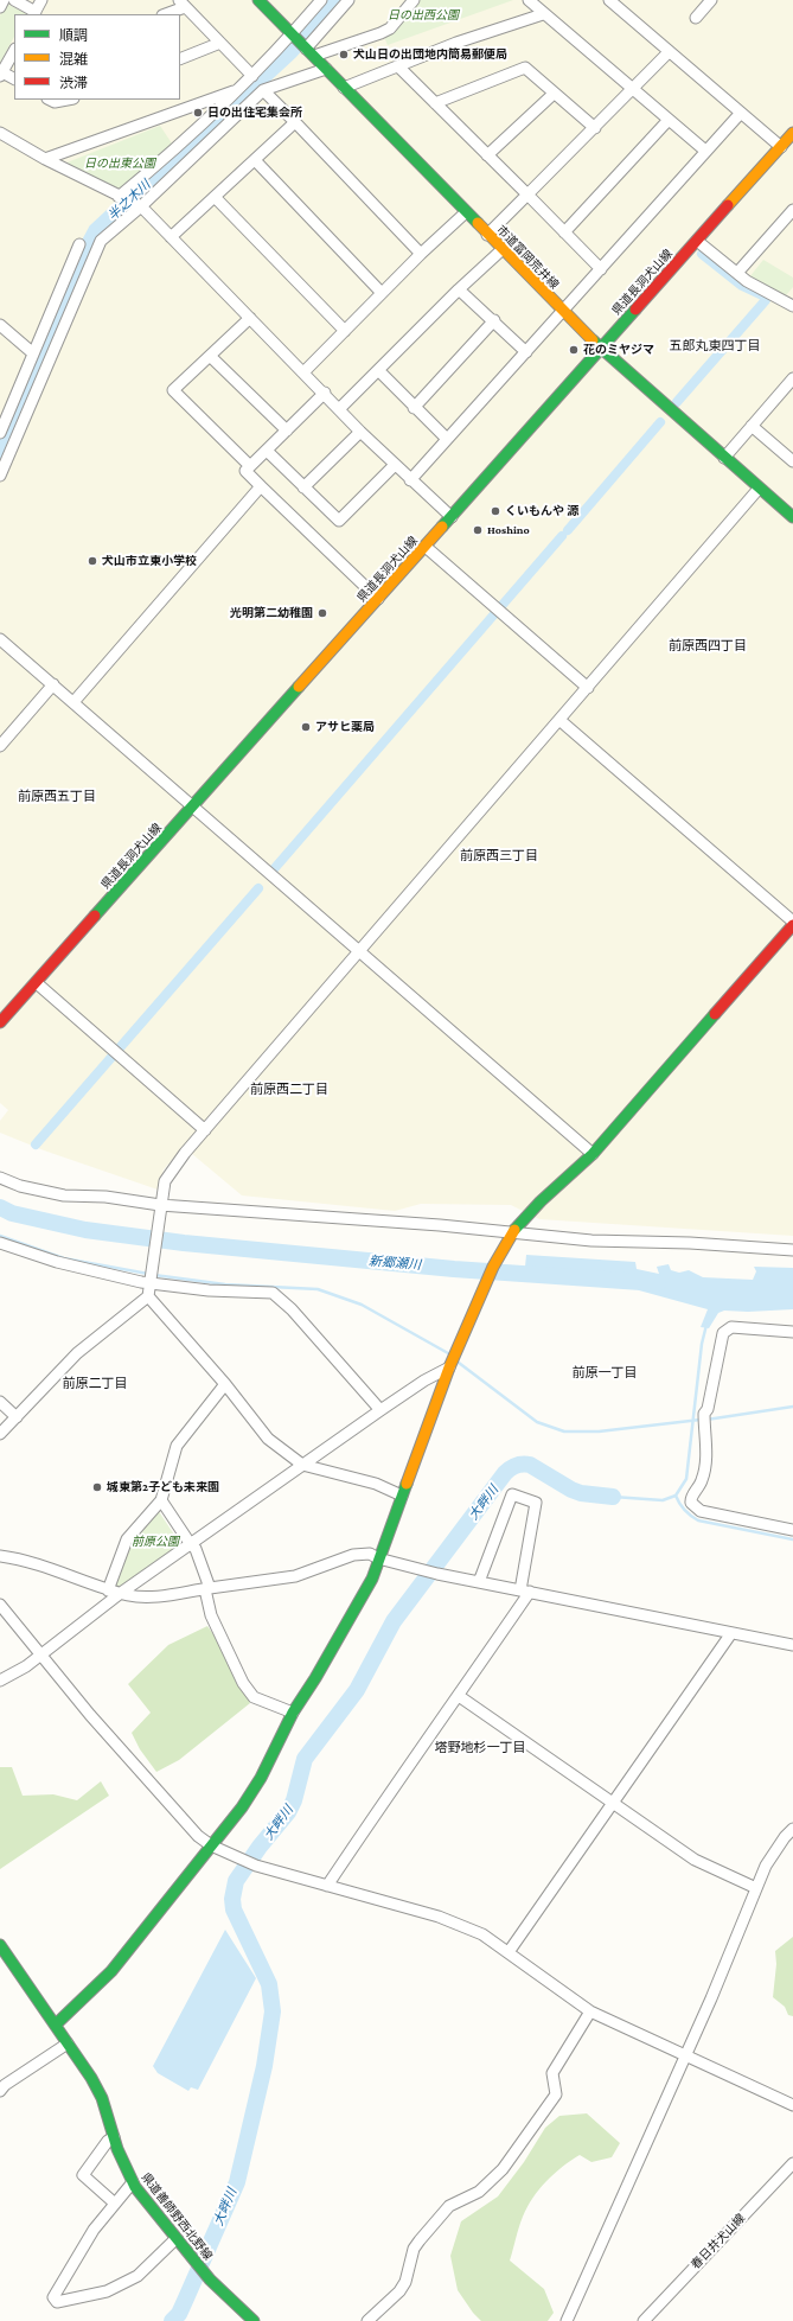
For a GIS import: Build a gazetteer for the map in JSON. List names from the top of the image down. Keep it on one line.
{"streets":{"street":["市道富岡荒井線","県道長洞犬山線","県道善師野西北野線","春日井犬山線"]},"crossings":[["市道富岡荒井線","県道長洞犬山線"]],"districts":["五郎丸東四丁目","前原西四丁目","前原西五丁目","前原西三丁目","前原西二丁目","前原一丁目","前原二丁目","塔野地杉一丁目"],"water":["半之木川","新郷瀬川","大畔川"],"parks":["日の出西公園","日の出東公園","前原公園"],"places":["犬山日の出団地内簡易郵便局","日の出住宅集会所","花のミヤジマ","くいもんや 源","Hoshino","犬山市立東小学校","光明第二幼稚園","アサヒ薬局","城東第2子ども未来園"],"legend":["順調","混雑","渋滞"]}
